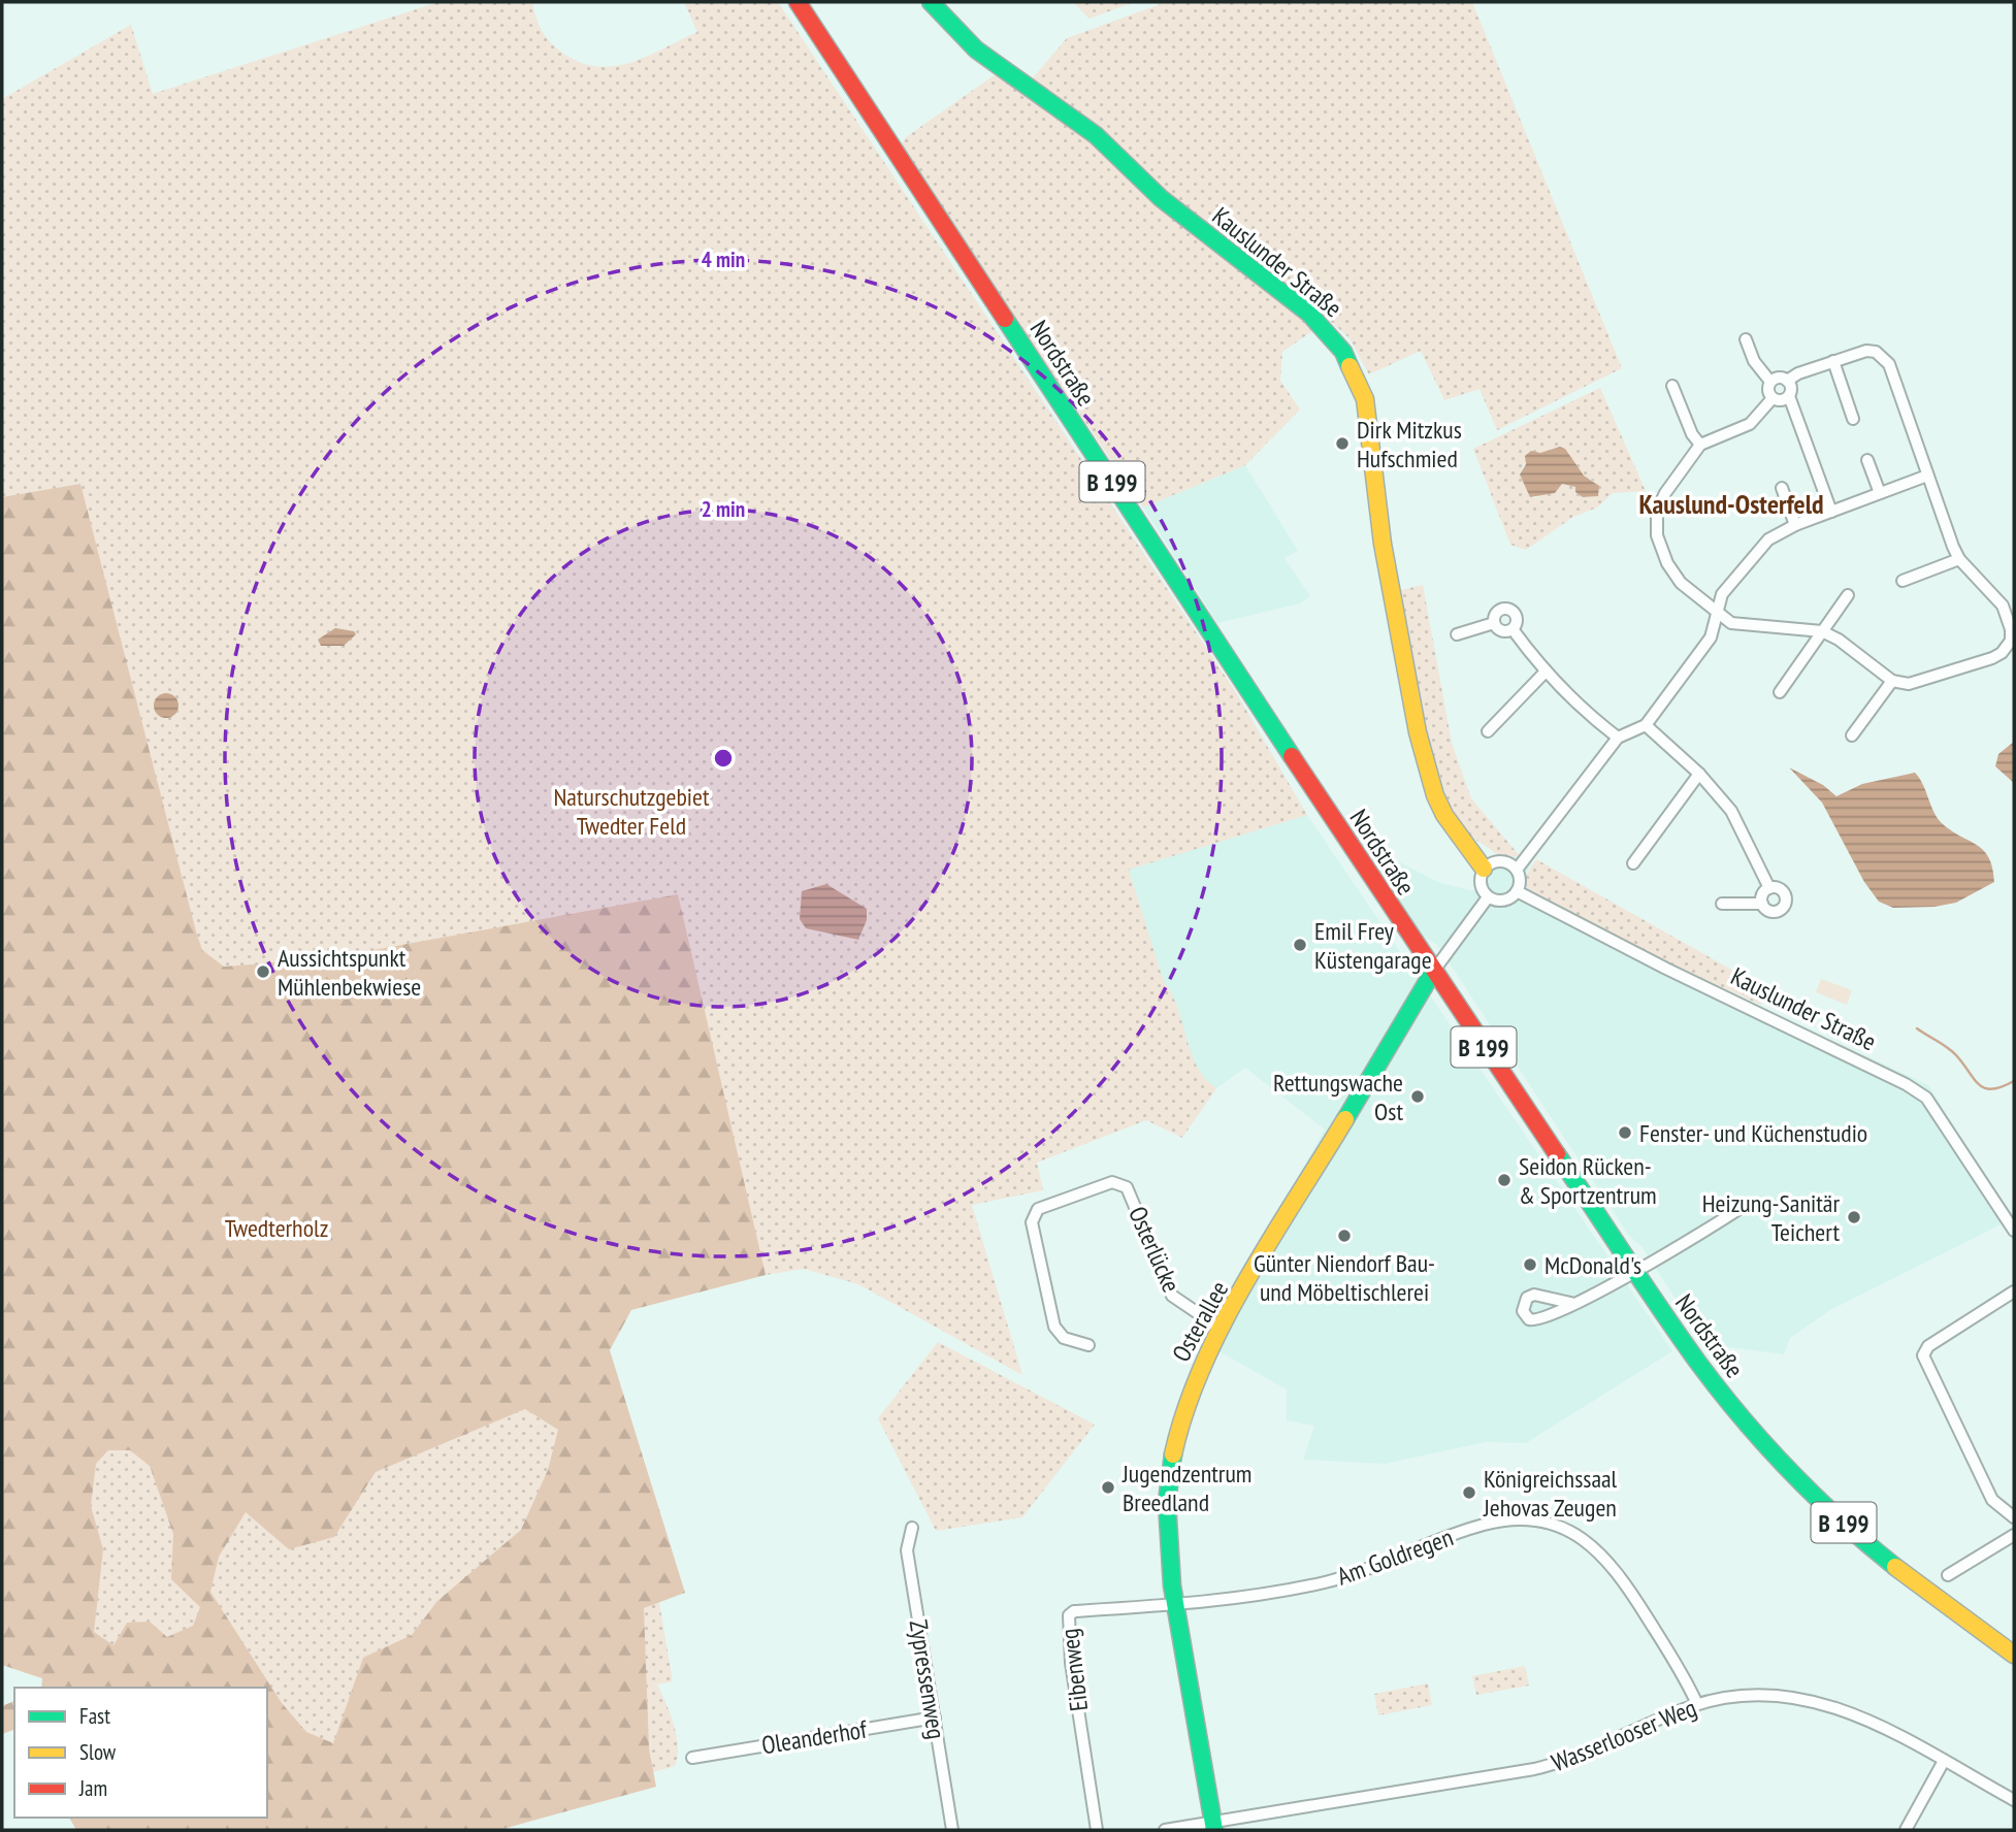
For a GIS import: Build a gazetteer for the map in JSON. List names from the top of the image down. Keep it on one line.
{"streets":{"main road":["Kauslunder Straße","Nordstraße","B 199","Osterallee"],"street":["Osterlücke","Am Goldregen","Eibenweg","Zypressenweg","Wasserlooser Weg","Oleanderhof"]},"crossings":[["Kauslunder Straße","Osterallee"],["Nordstraße","Osterallee"],["Osterlücke","Osterallee"],["Osterallee","Am Goldregen"],["Osterallee","Eibenweg"],["Osterallee","Wasserlooser Weg"],["Am Goldregen","Eibenweg"],["Am Goldregen","Wasserlooser Weg"],["Zypressenweg","Oleanderhof"]],"districts":["Kauslund-Osterfeld"],"parks":["Naturschutzgebiet Twedter Feld","Twedterholz"],"places":["Dirk Mitzkus Hufschmied","Emil Frey Küstengarage","Aussichtspunkt Mühlenbekwiese","Rettungswache Ost","Fenster- und Küchenstudio","Seidon Rücken- & Sportzentrum","Heizung-Sanitär Teichert","Günter Niendorf Bau- und Möbeltischlerei","McDonald's","Jugendzentrum Breedland","Königreichssaal Jehovas Zeugen"],"legend":["Fast","Slow","Jam"],"rings":["4 min","2 min"]}
